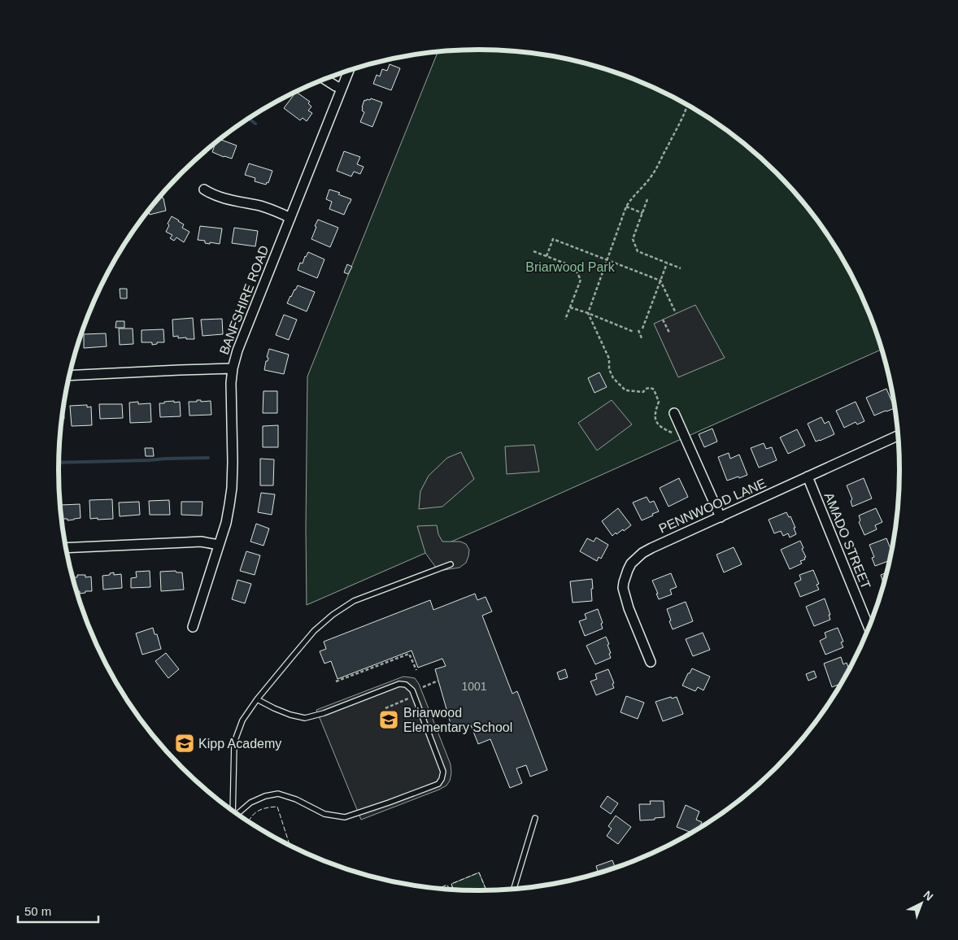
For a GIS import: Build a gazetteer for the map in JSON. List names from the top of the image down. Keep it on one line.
{"streets":{"street":["BANFSHIRE ROAD","PENNWOOD LANE","AMADO STREET"]},"crossings":[["PENNWOOD LANE","AMADO STREET"]],"parks":["Briarwood Park"],"places":{"school or university":["Briarwood Elementary School","Kipp Academy"]},"house_numbers":["1001"],"scale_bar":"50 m","north":"top right"}
